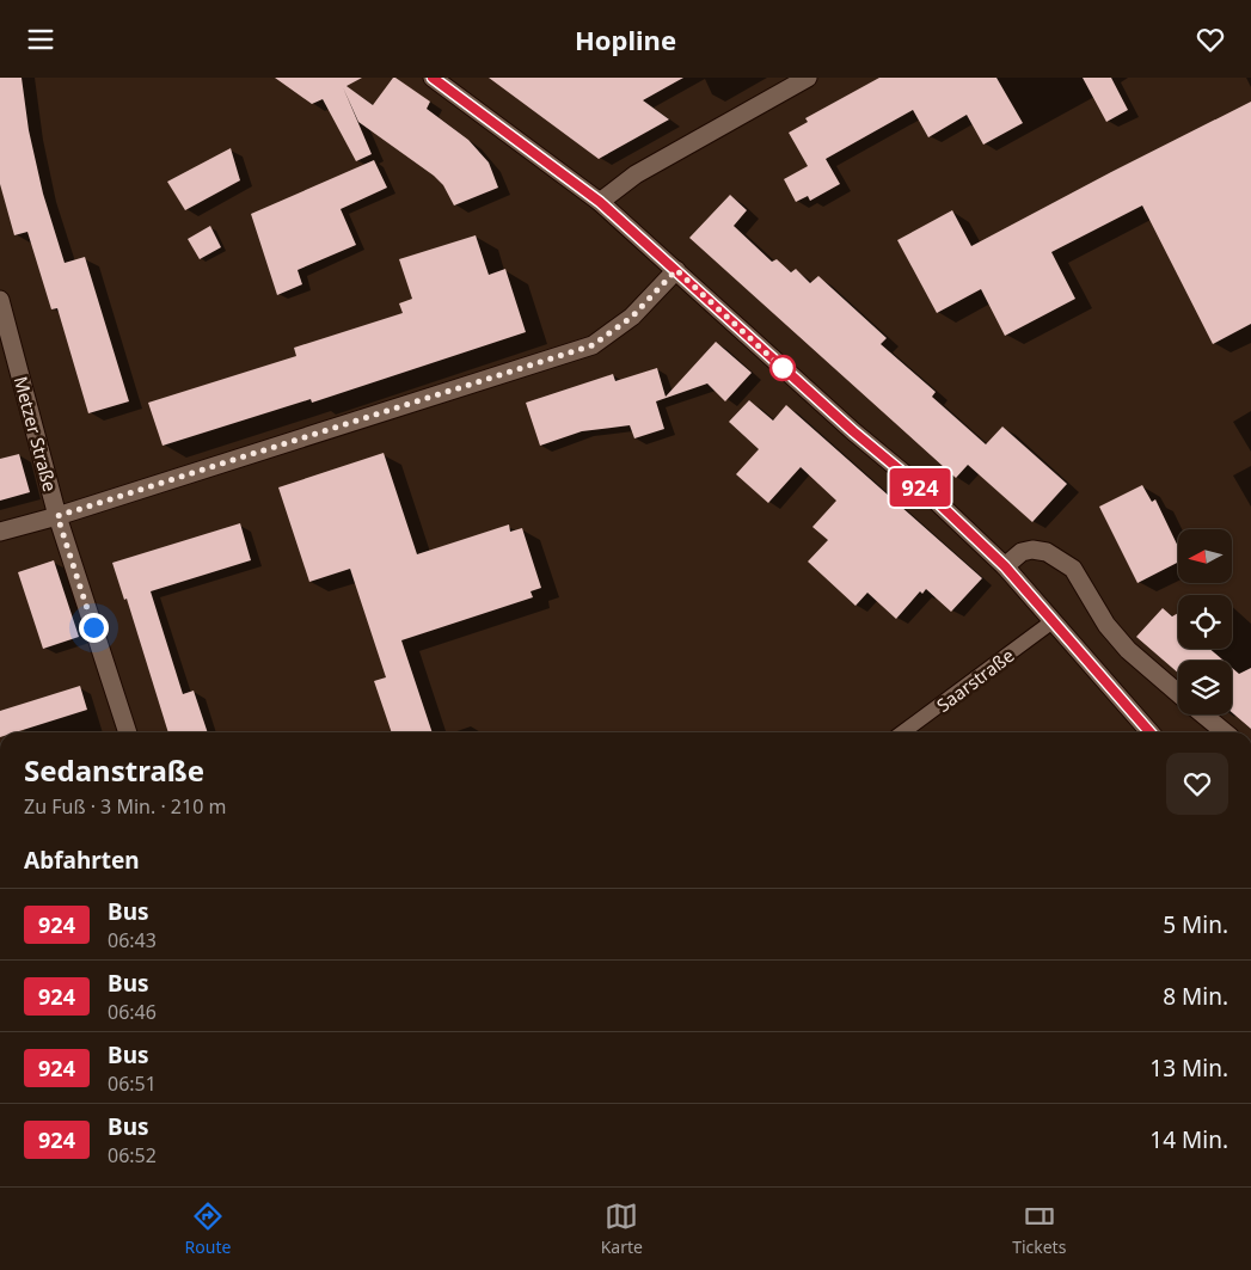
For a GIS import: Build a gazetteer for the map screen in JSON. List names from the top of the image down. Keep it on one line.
{"streets":{"street":["Metzer Straße"],"lane":["Saarstraße"]},"lines":["bus line 924"],"north":"left","page":{"header":"Hopline","on_map":"924","heading":[["Sedanstraße","Zu Fuß · 3 Min. · 210 m"],"Abfahrten"],"list":[{"mark":"924","name":"Bus","note":"06:43","value":"5 Min."},{"mark":"924","name":"Bus","note":"06:46","value":"8 Min."},{"mark":"924","name":"Bus","note":"06:51","value":"13 Min."},{"mark":"924","name":"Bus","note":"06:52","value":"14 Min."}],"tabs":["Route","Karte","Tickets"]}}
